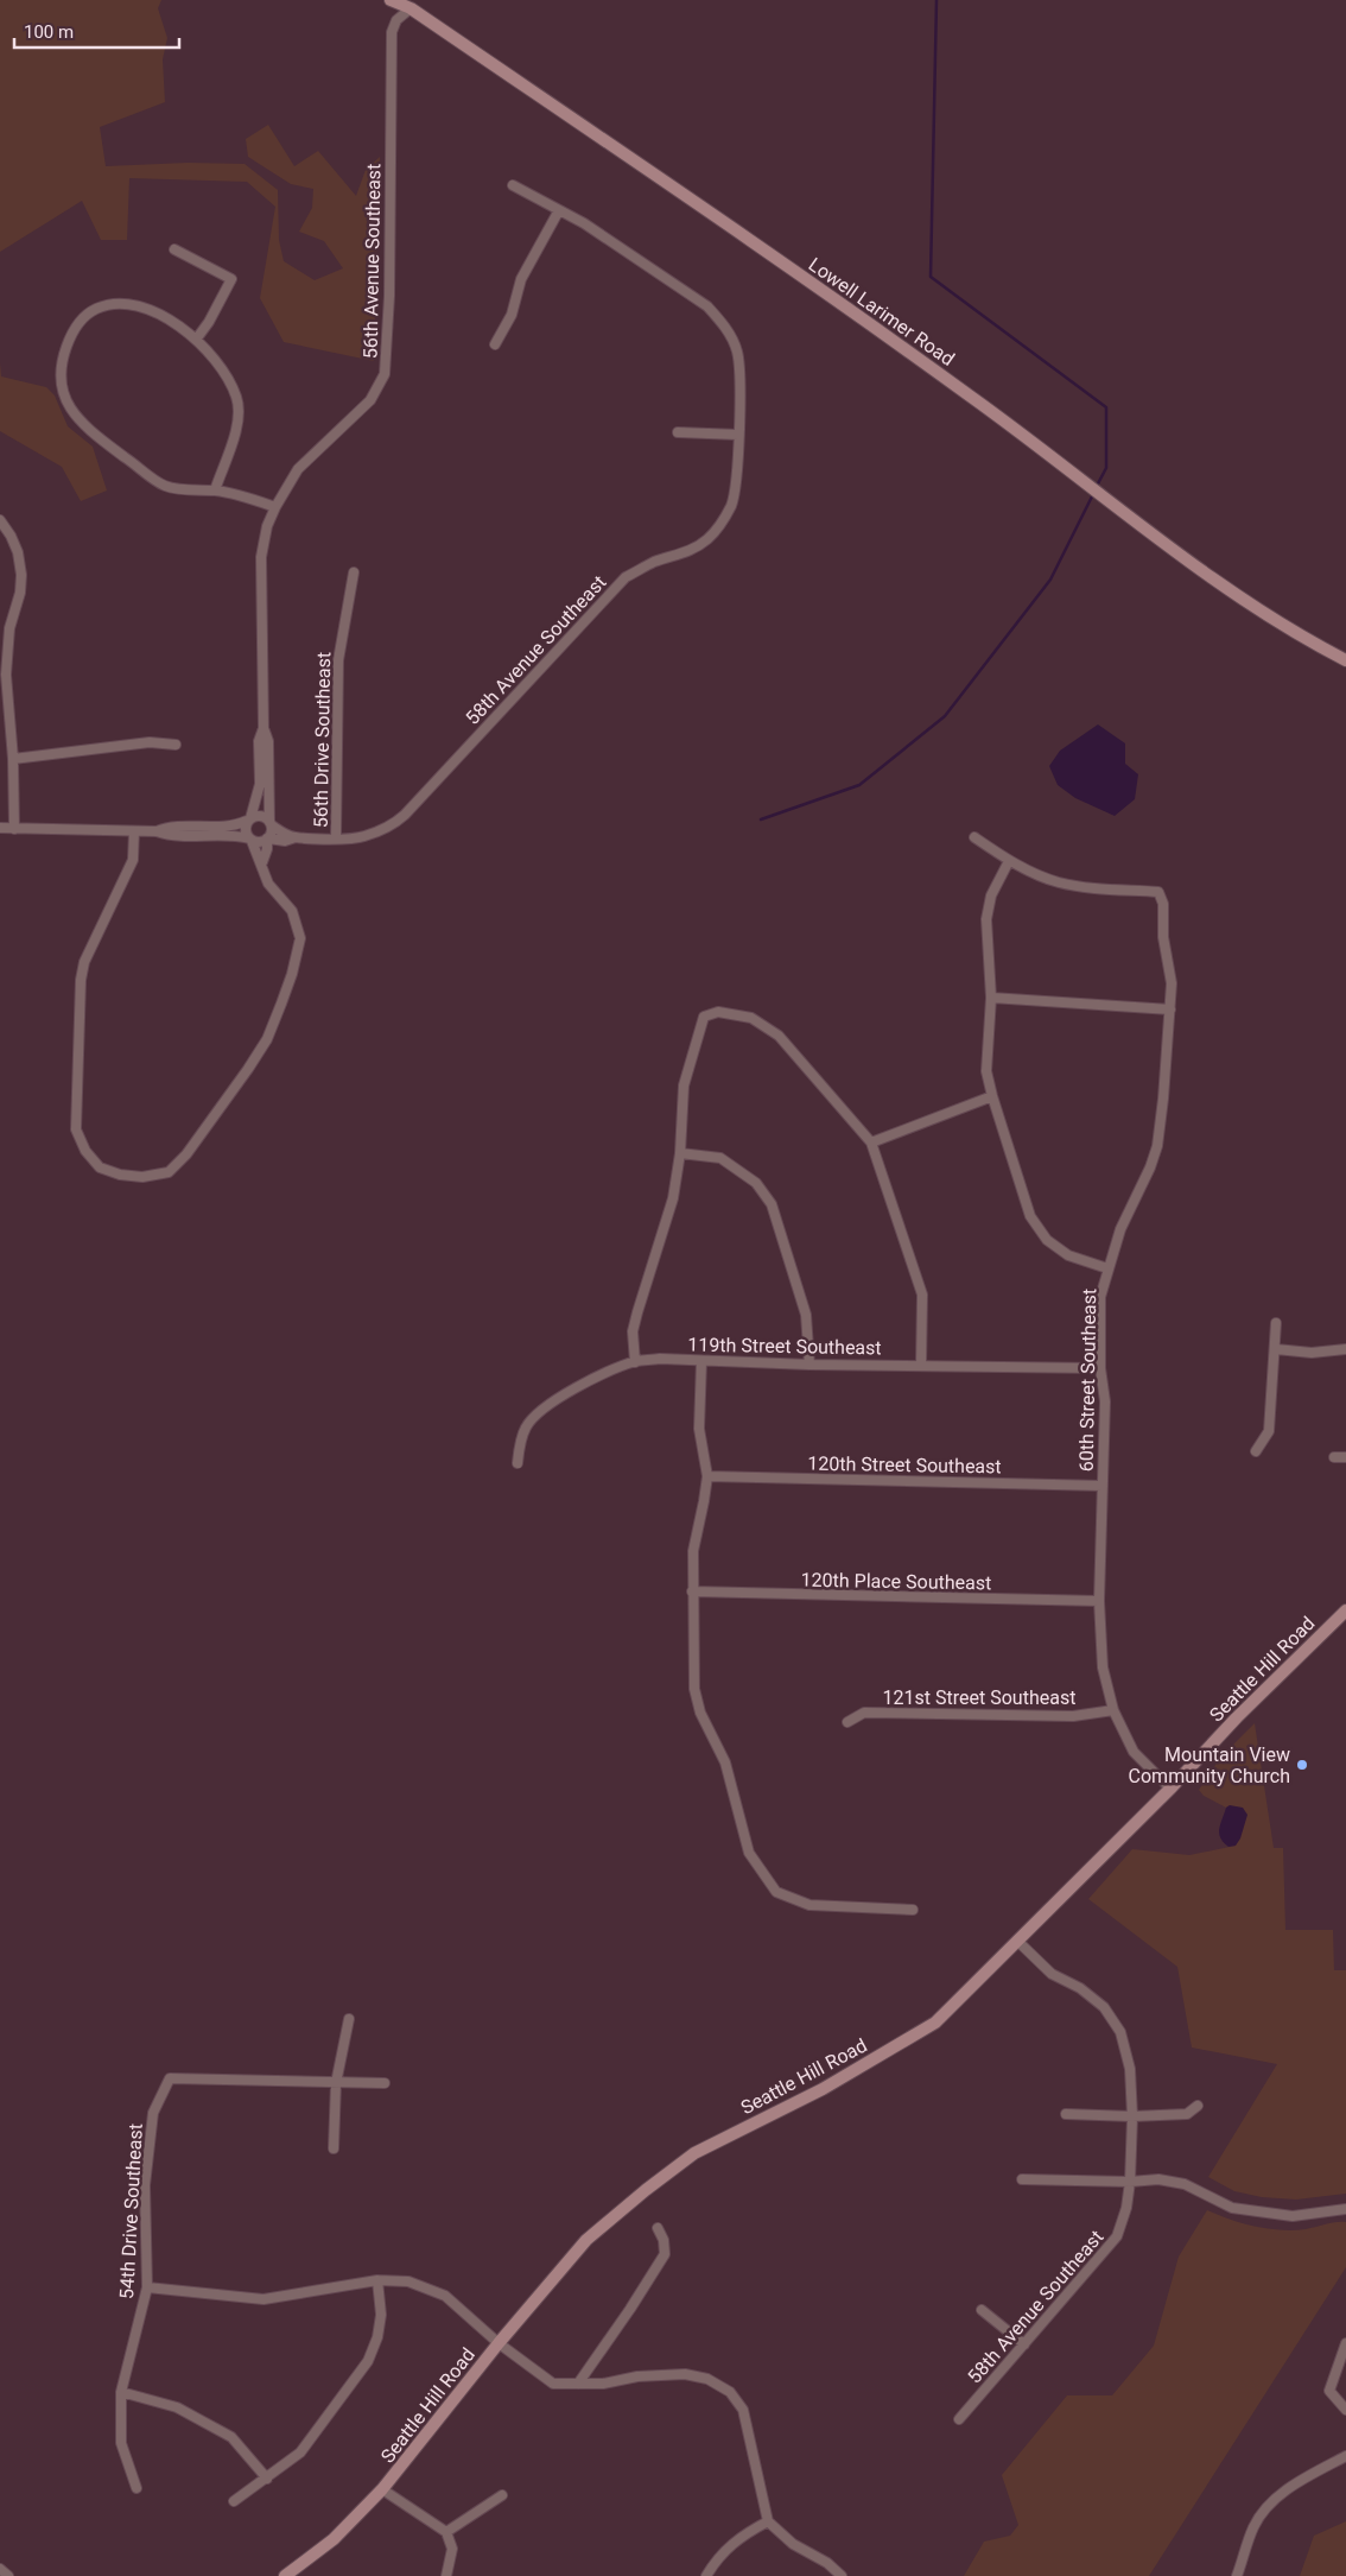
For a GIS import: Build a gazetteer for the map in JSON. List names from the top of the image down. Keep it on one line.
{"streets":{"main road":["Lowell Larimer Road","Seattle Hill Road"],"street":["56th Avenue Southeast","58th Avenue Southeast","56th Drive Southeast","119th Street Southeast","60th Street Southeast","120th Street Southeast","120th Place Southeast","121st Street Southeast","54th Drive Southeast"]},"crossings":[["56th Avenue Southeast","Lowell Larimer Road"],["56th Avenue Southeast","58th Avenue Southeast"],["58th Avenue Southeast","56th Drive Southeast"],["58th Avenue Southeast","Seattle Hill Road"],["119th Street Southeast","60th Street Southeast"],["60th Street Southeast","120th Street Southeast"],["60th Street Southeast","120th Place Southeast"],["60th Street Southeast","Seattle Hill Road"],["60th Street Southeast","121st Street Southeast"]],"places":["Mountain View Community Church"],"scale_bar":"100 m"}
